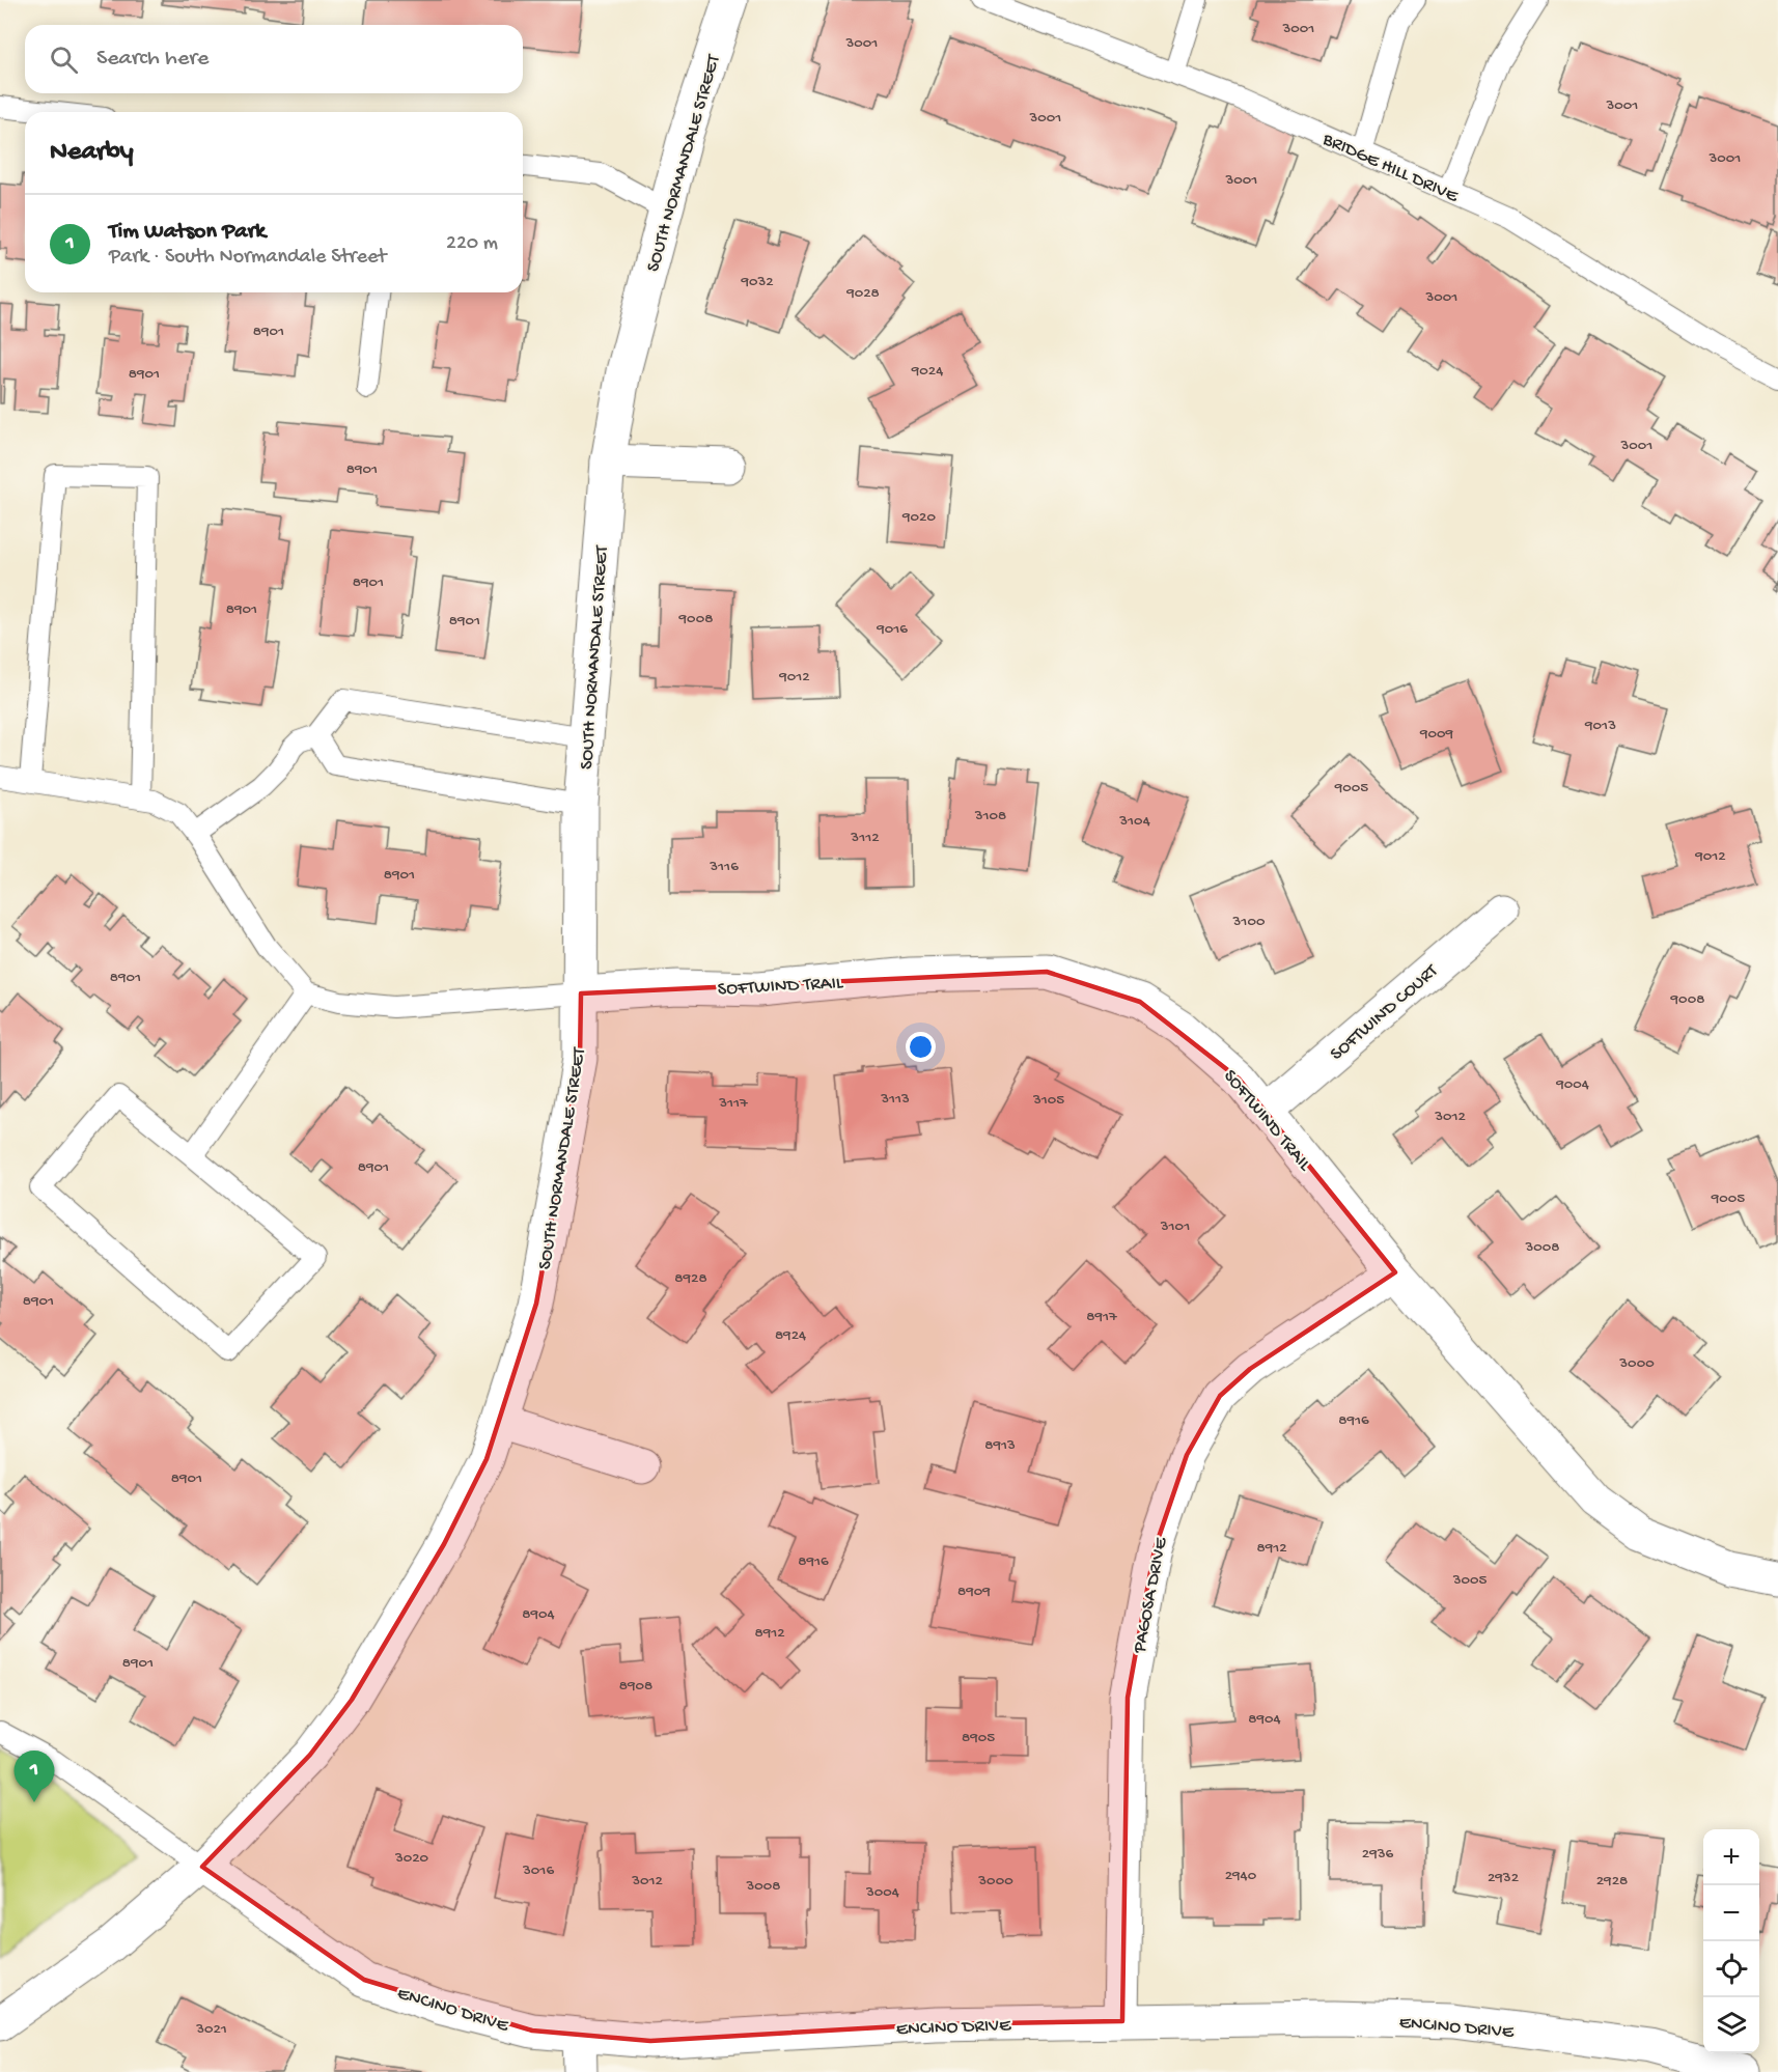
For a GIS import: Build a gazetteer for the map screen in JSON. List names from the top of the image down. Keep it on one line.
{"streets":{"street":["SOUTH NORMANDALE STREET","SOFTWIND TRAIL","SOFTWIND COURT","PAGOSA DRIVE","ENCINO DRIVE"],"lane":["BRIDGE HILL DRIVE"]},"crossings":[["SOUTH NORMANDALE STREET","SOFTWIND TRAIL"],["SOUTH NORMANDALE STREET","ENCINO DRIVE"],["SOFTWIND TRAIL","SOFTWIND COURT"],["SOFTWIND TRAIL","PAGOSA DRIVE"],["PAGOSA DRIVE","ENCINO DRIVE"]],"house_numbers":["3001","3001","3001","3001","3001","3001","9032","9028","3001","8901","9024","8901","3001","8901","9020","8901","8901","9008","8901","9016","9012","9013","9009","9005","3108","3104","3112","9012","3116","8901","3100","8901","9008","9004","3113","3105","3117","3012","8901","9005","3101","3008","8928","8901","8917","8924","3000","8916","8913","8901","8912","8916","3005","8909","8904","8912","8901","8908","8904","8905","2936","3020","3016","2940","2932","3012","3000","2928","3008","3004","3021"],"page":{"search":"Search here","heading":"Nearby","list":[{"mark":"1","name":"Tim Watson Park","note":"Park · South Normandale Street","value":"220 m"}],"pins":"1","map_buttons":["+","−"]}}
